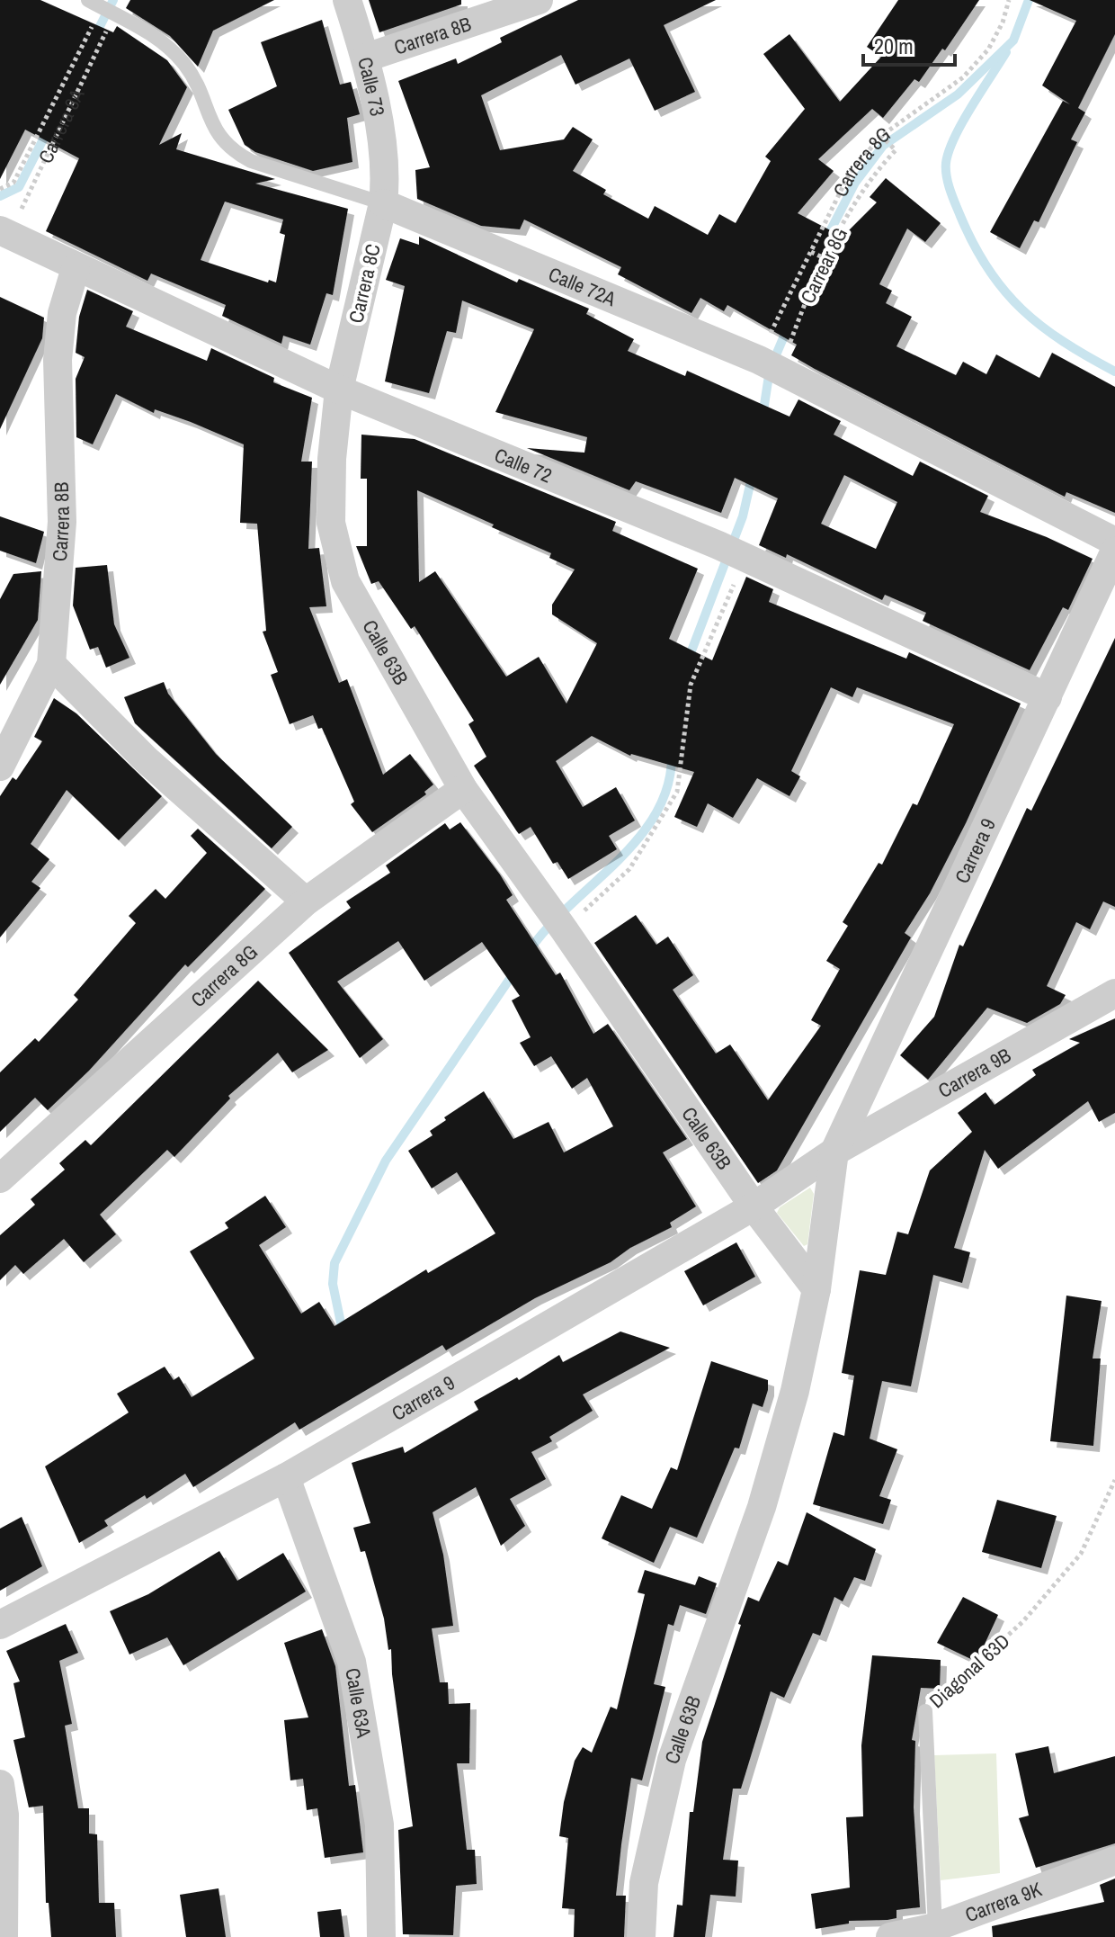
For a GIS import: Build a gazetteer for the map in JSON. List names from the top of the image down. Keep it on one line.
{"streets":{"street":["Carrera 8B","Calle 73","Carrera 8G","Carrera 8C","Calle 72A","Calle 72","Calle 63B","Carrera 9","Carrera 9B","Calle 63A","Carrera 9K"],"lane":["Diagonal 63D"],"path":["Carrera 8A","Carrear 8G"]},"crossings":[["Carrera 8B","Calle 73"],["Carrera 8B","Calle 72"],["Calle 73","Carrera 8C"],["Calle 73","Calle 72A"],["Carrera 8A","Calle 72A"],["Carrera 8A","Calle 72"],["Carrera 8G","Carrear 8G"],["Carrera 8G","Calle 72A"],["Carrera 8G","Calle 63B"],["Carrear 8G","Calle 72A"],["Carrera 8C","Calle 72A"],["Carrera 8C","Calle 72"],["Carrera 8C","Calle 63B"],["Calle 72","Calle 63B"],["Calle 72","Carrera 9"],["Calle 63B","Carrera 9"],["Carrera 9","Carrera 9B"],["Carrera 9","Calle 63A"],["Diagonal 63D","Carrera 9K"]],"scale_bar":"20 m"}
